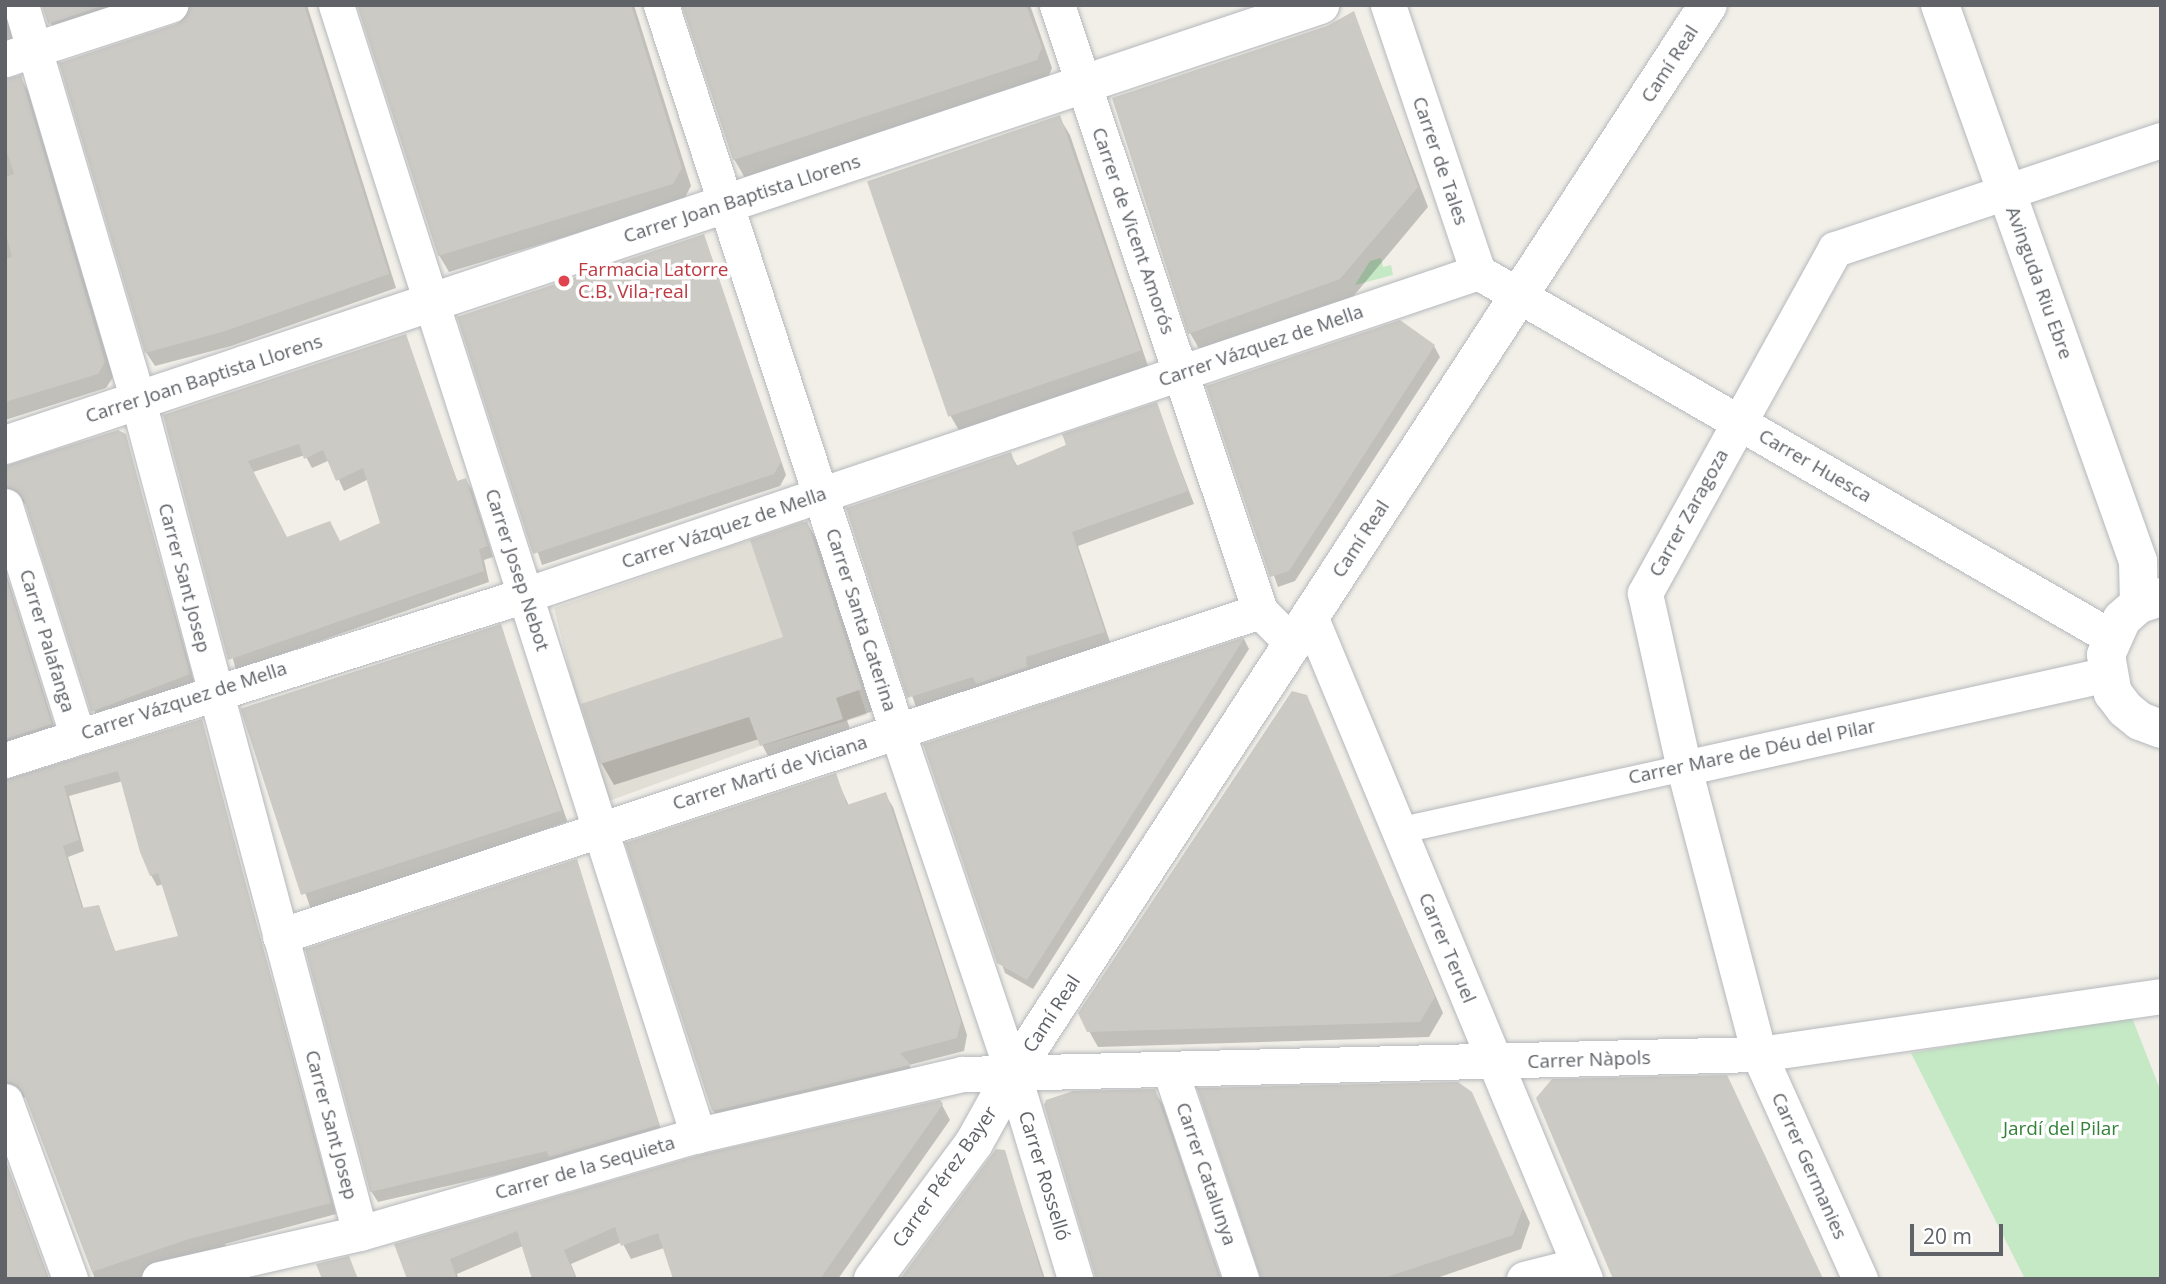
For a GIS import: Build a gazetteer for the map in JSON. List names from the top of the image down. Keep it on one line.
{"streets":{"street":["Camí Real","Carrer de Tales","Carrer Joan Baptista Llorens","Carrer de Vicent Amorós","Avinguda Riu Ebre","Carrer Vázquez de Mella","Carrer Huesca","Carrer Zaragoza","Carrer Josep Nebot","Carrer Sant Josep","Carrer Santa Caterina","Carrer Palafanga","Carrer Mare de Déu del Pilar","Carrer Martí de Viciana","Carrer Teruel","Carrer Nàpols","Carrer Germanies","Carrer de la Sequieta","Carrer Catalunya","Carrer Rosselló","Carrer Pérez Bayer"]},"crossings":[["Camí Real","Carrer de Vicent Amorós"],["Camí Real","Carrer Huesca"],["Camí Real","Carrer Santa Caterina"],["Camí Real","Carrer Teruel"],["Camí Real","Carrer Nàpols"],["Camí Real","Carrer de la Sequieta"],["Camí Real","Carrer Rosselló"],["Camí Real","Carrer Pérez Bayer"],["Carrer de Tales","Carrer Vázquez de Mella"],["Carrer Joan Baptista Llorens","Carrer de Vicent Amorós"],["Carrer Joan Baptista Llorens","Carrer Josep Nebot"],["Carrer Joan Baptista Llorens","Carrer Sant Josep"],["Carrer Joan Baptista Llorens","Carrer Santa Caterina"],["Carrer de Vicent Amorós","Carrer Vázquez de Mella"],["Carrer de Vicent Amorós","Carrer Martí de Viciana"],["Carrer de Vicent Amorós","Carrer Teruel"],["Avinguda Riu Ebre","Carrer Zaragoza"],["Carrer Vázquez de Mella","Carrer Josep Nebot"],["Carrer Vázquez de Mella","Carrer Sant Josep"],["Carrer Vázquez de Mella","Carrer Santa Caterina"],["Carrer Vázquez de Mella","Carrer Palafanga"],["Carrer Huesca","Carrer Zaragoza"],["Carrer Zaragoza","Carrer Mare de Déu del Pilar"],["Carrer Zaragoza","Carrer Nàpols"],["Carrer Zaragoza","Carrer Germanies"],["Carrer Josep Nebot","Carrer Martí de Viciana"],["Carrer Josep Nebot","Carrer de la Sequieta"],["Carrer Sant Josep","Carrer Martí de Viciana"],["Carrer Sant Josep","Carrer de la Sequieta"],["Carrer Santa Caterina","Carrer Martí de Viciana"],["Carrer Santa Caterina","Carrer Nàpols"],["Carrer Santa Caterina","Carrer de la Sequieta"],["Carrer Santa Caterina","Carrer Rosselló"],["Carrer Santa Caterina","Carrer Pérez Bayer"],["Carrer Mare de Déu del Pilar","Carrer Teruel"],["Carrer Teruel","Carrer Nàpols"],["Carrer Nàpols","Carrer Germanies"],["Carrer Nàpols","Carrer de la Sequieta"],["Carrer Nàpols","Carrer Catalunya"],["Carrer Nàpols","Carrer Rosselló"],["Carrer Nàpols","Carrer Pérez Bayer"],["Carrer de la Sequieta","Carrer Rosselló"],["Carrer de la Sequieta","Carrer Pérez Bayer"],["Carrer Rosselló","Carrer Pérez Bayer"]],"parks":["Jardí del Pilar"],"places":["Farmacia Latorre C.B. Vila-real"],"scale_bar":"20 m"}
